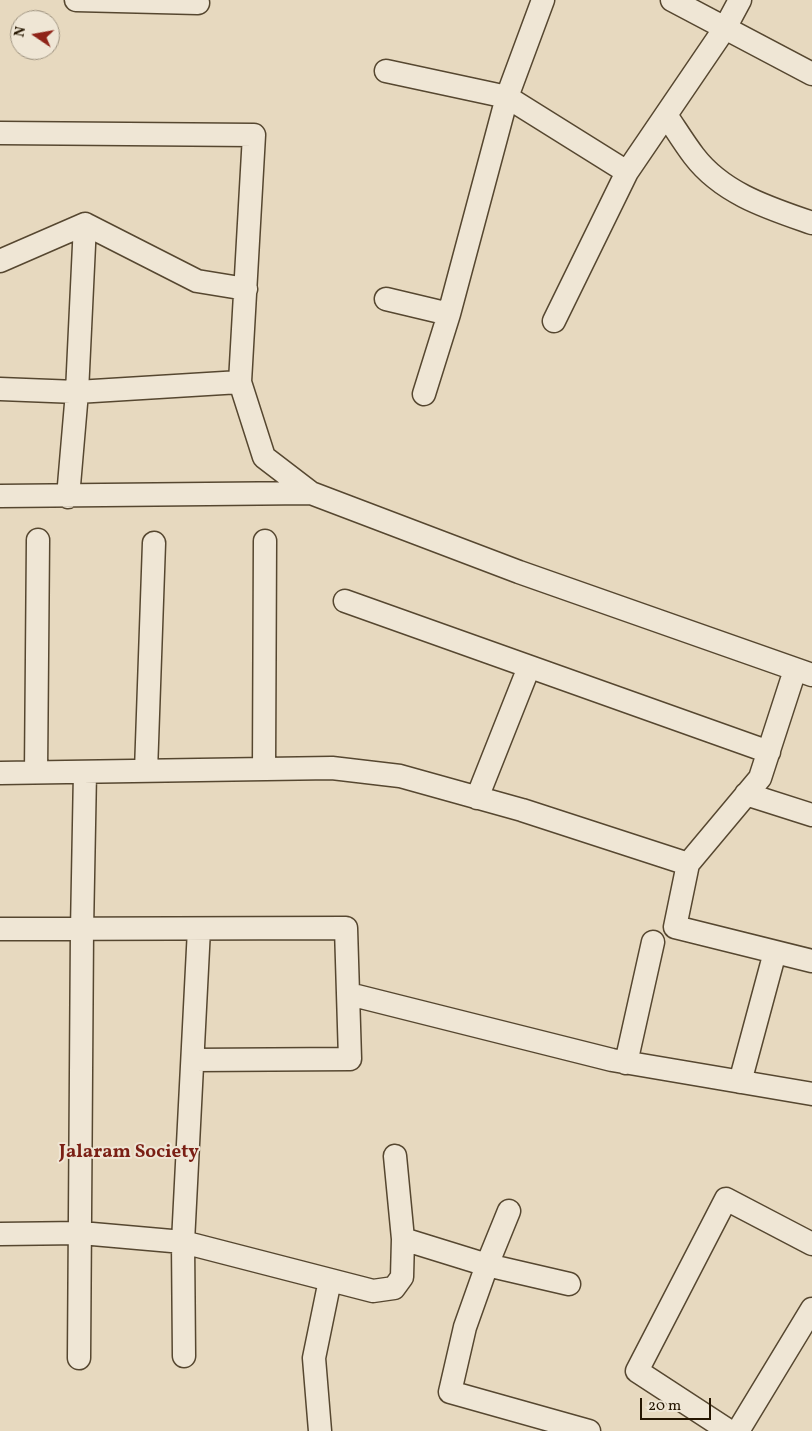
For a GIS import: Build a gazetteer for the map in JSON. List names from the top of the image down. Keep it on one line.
{"districts":["Jalaram Society"],"scale_bar":"20 m","north":"left"}
